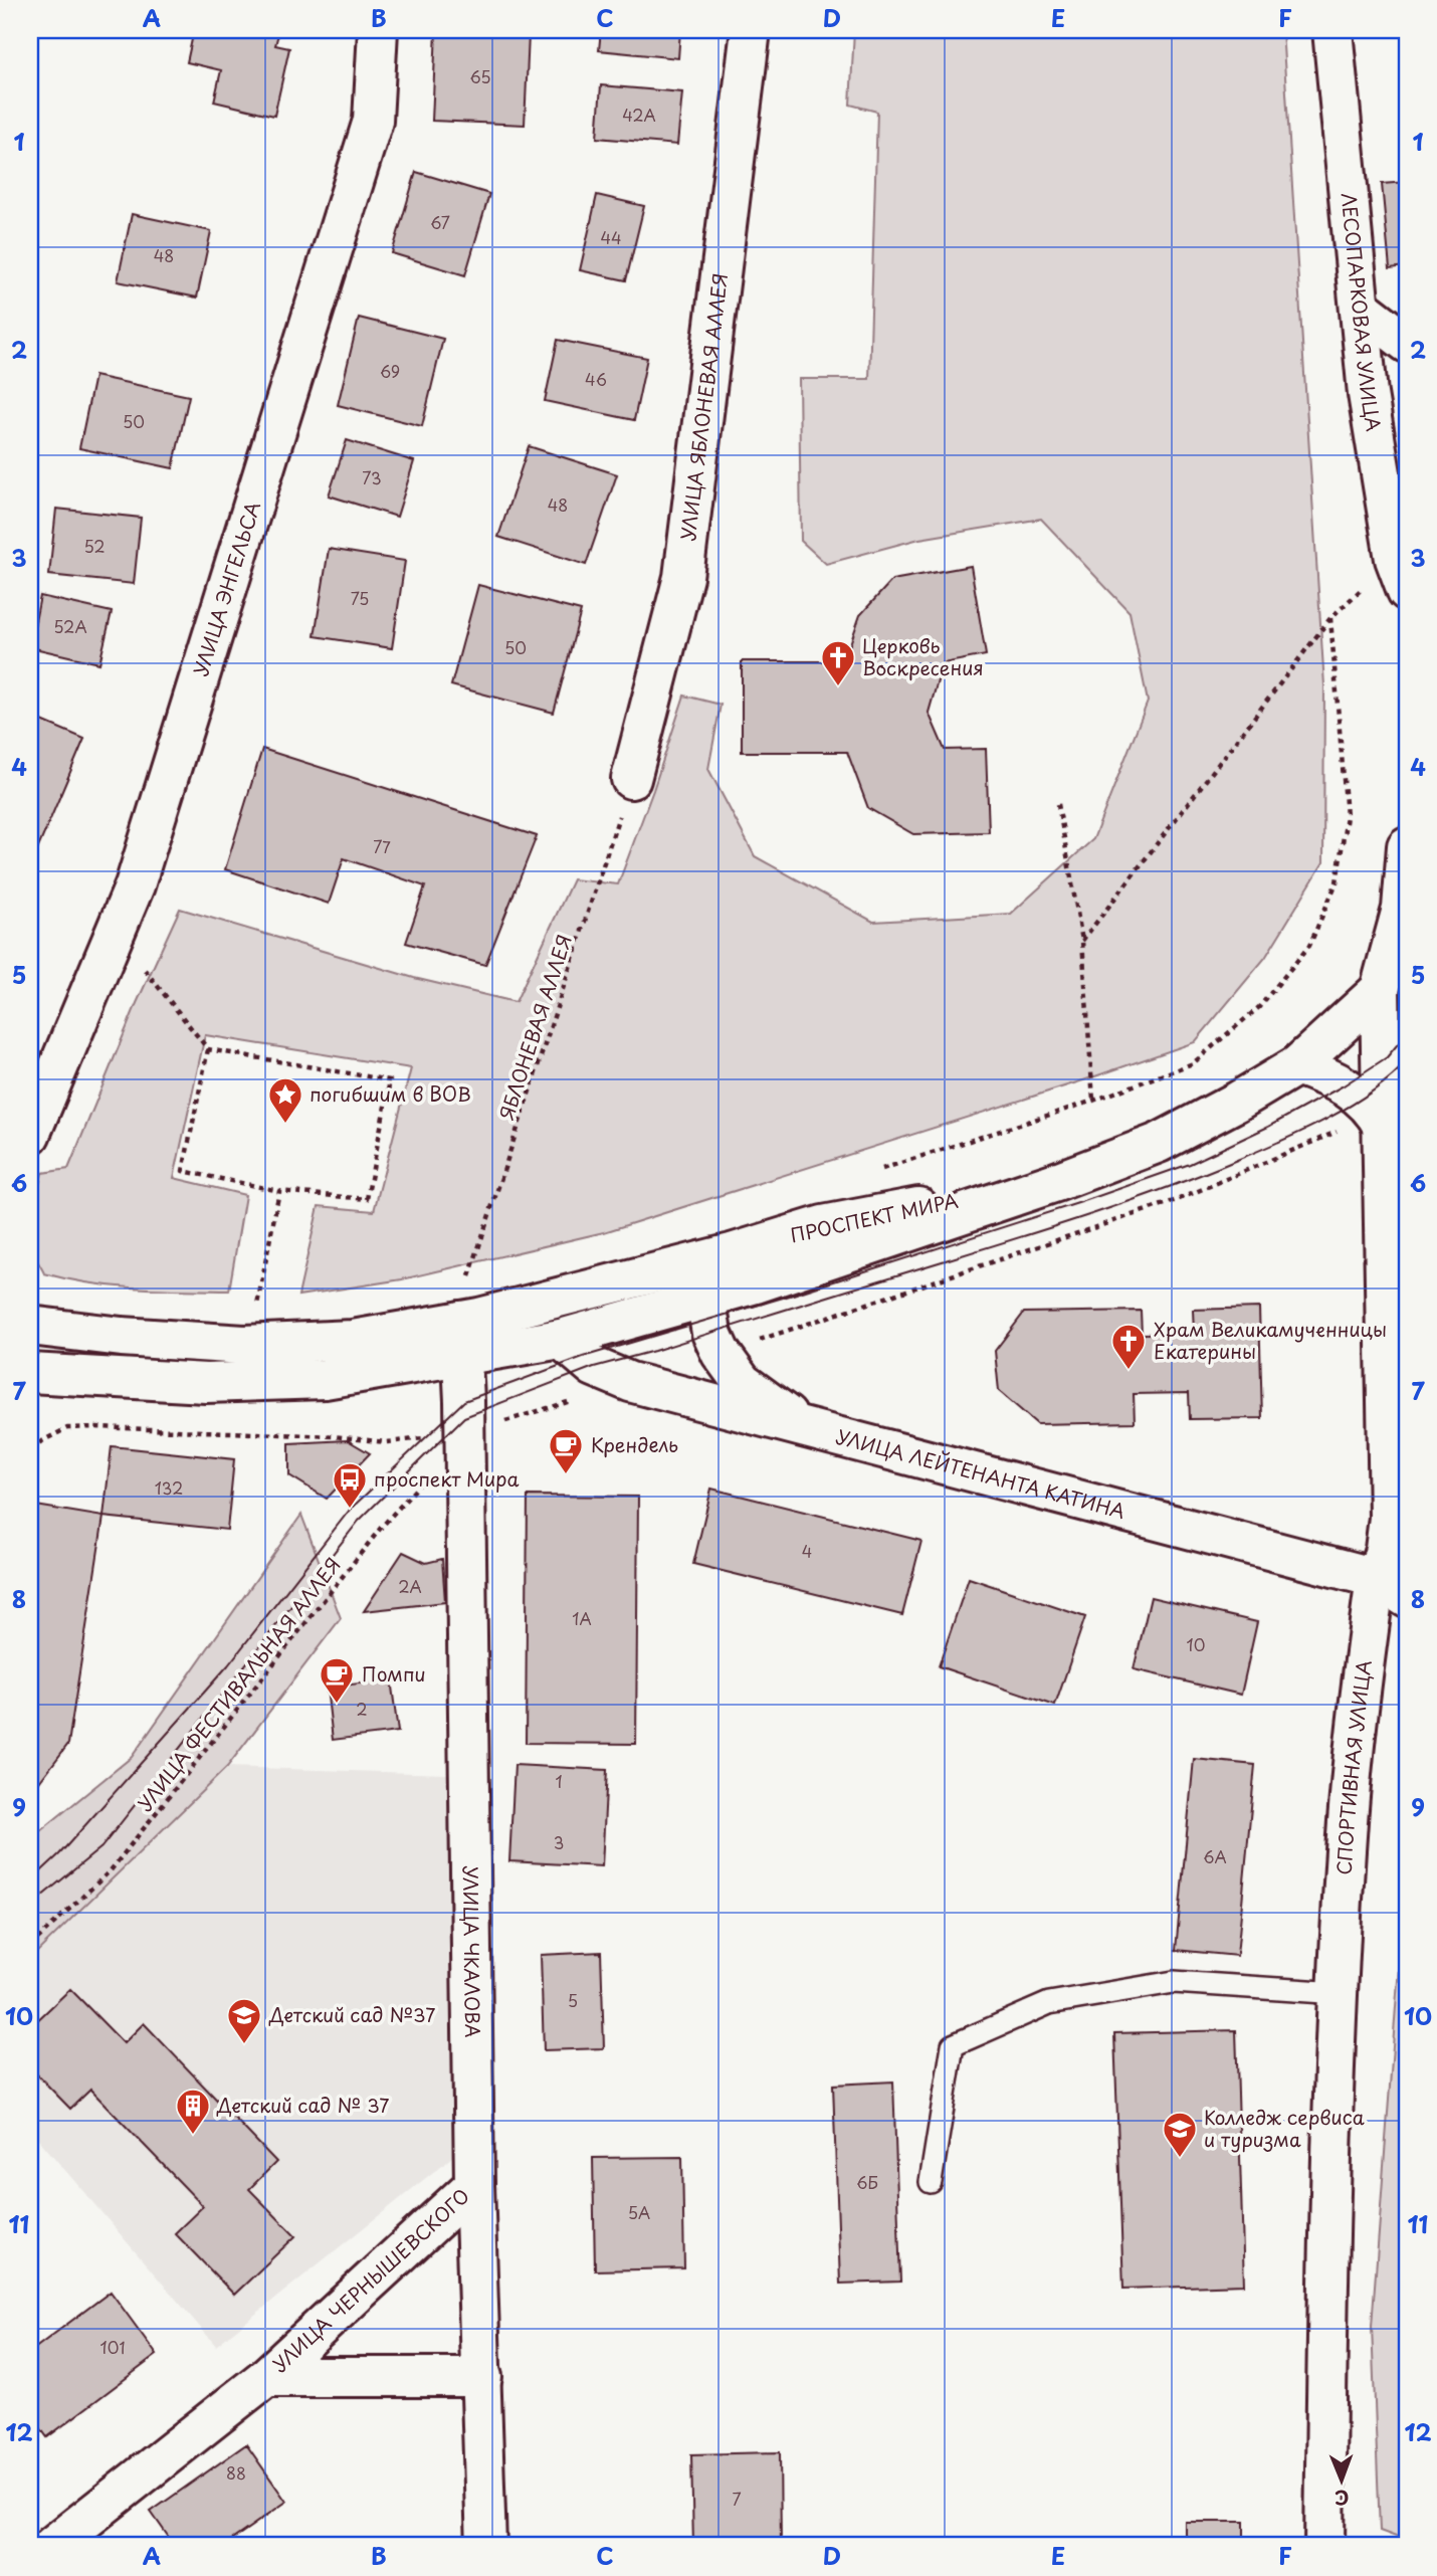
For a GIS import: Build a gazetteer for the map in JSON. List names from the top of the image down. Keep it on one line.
{"streets":{"street":["ЛЕСОПАРКОВАЯ УЛИЦА","УЛИЦА ЯБЛОНЕВАЯ АЛЛЕЯ","УЛИЦА ЭНГЕЛЬСА","ПРОСПЕКТ МИРА","УЛИЦА ЛЕЙТЕНАНТА КАТИНА","СПОРТИВНАЯ УЛИЦА","УЛИЦА ЧКАЛОВА","УЛИЦА ЧЕРНЫШЕВСКОГО"],"path":["ЯБЛОНЕВАЯ АЛЛЕЯ","УЛИЦА ФЕСТИВАЛЬНАЯ АЛЛЕЯ"]},"crossings":[["УЛИЦА ЯБЛОНЕВАЯ АЛЛЕЯ","ЯБЛОНЕВАЯ АЛЛЕЯ"],["ПРОСПЕКТ МИРА","УЛИЦА ЛЕЙТЕНАНТА КАТИНА"],["ПРОСПЕКТ МИРА","УЛИЦА ЧКАЛОВА"],["УЛИЦА ЛЕЙТЕНАНТА КАТИНА","СПОРТИВНАЯ УЛИЦА"],["УЛИЦА ФЕСТИВАЛЬНАЯ АЛЛЕЯ","УЛИЦА ЧКАЛОВА"],["УЛИЦА ЧКАЛОВА","УЛИЦА ЧЕРНЫШЕВСКОГО"]],"places":{"church":["Церковь Воскресения","Храм Великамученницы Екатерины"],"place":["погибшим в ВОВ"],"cafe":["Крендель","Помпи"],"bus stop":["проспект Мира"],"school or university":["Детский сад №37","Колледж сервиса и туризма"],"building":["Детский сад № 37"]},"house_numbers":["65","42А","67","44","48","69","46","50","73","48","52","75","52А","50","77","132","4","2А","1А","10","2","1","3","6А","5","6Б","5А","101","88","7"],"north":"bottom","grid":{"columns":["A","B","C","D","E","F"],"rows":["1","2","3","4","5","6","7","8","9","10","11","12"]}}
